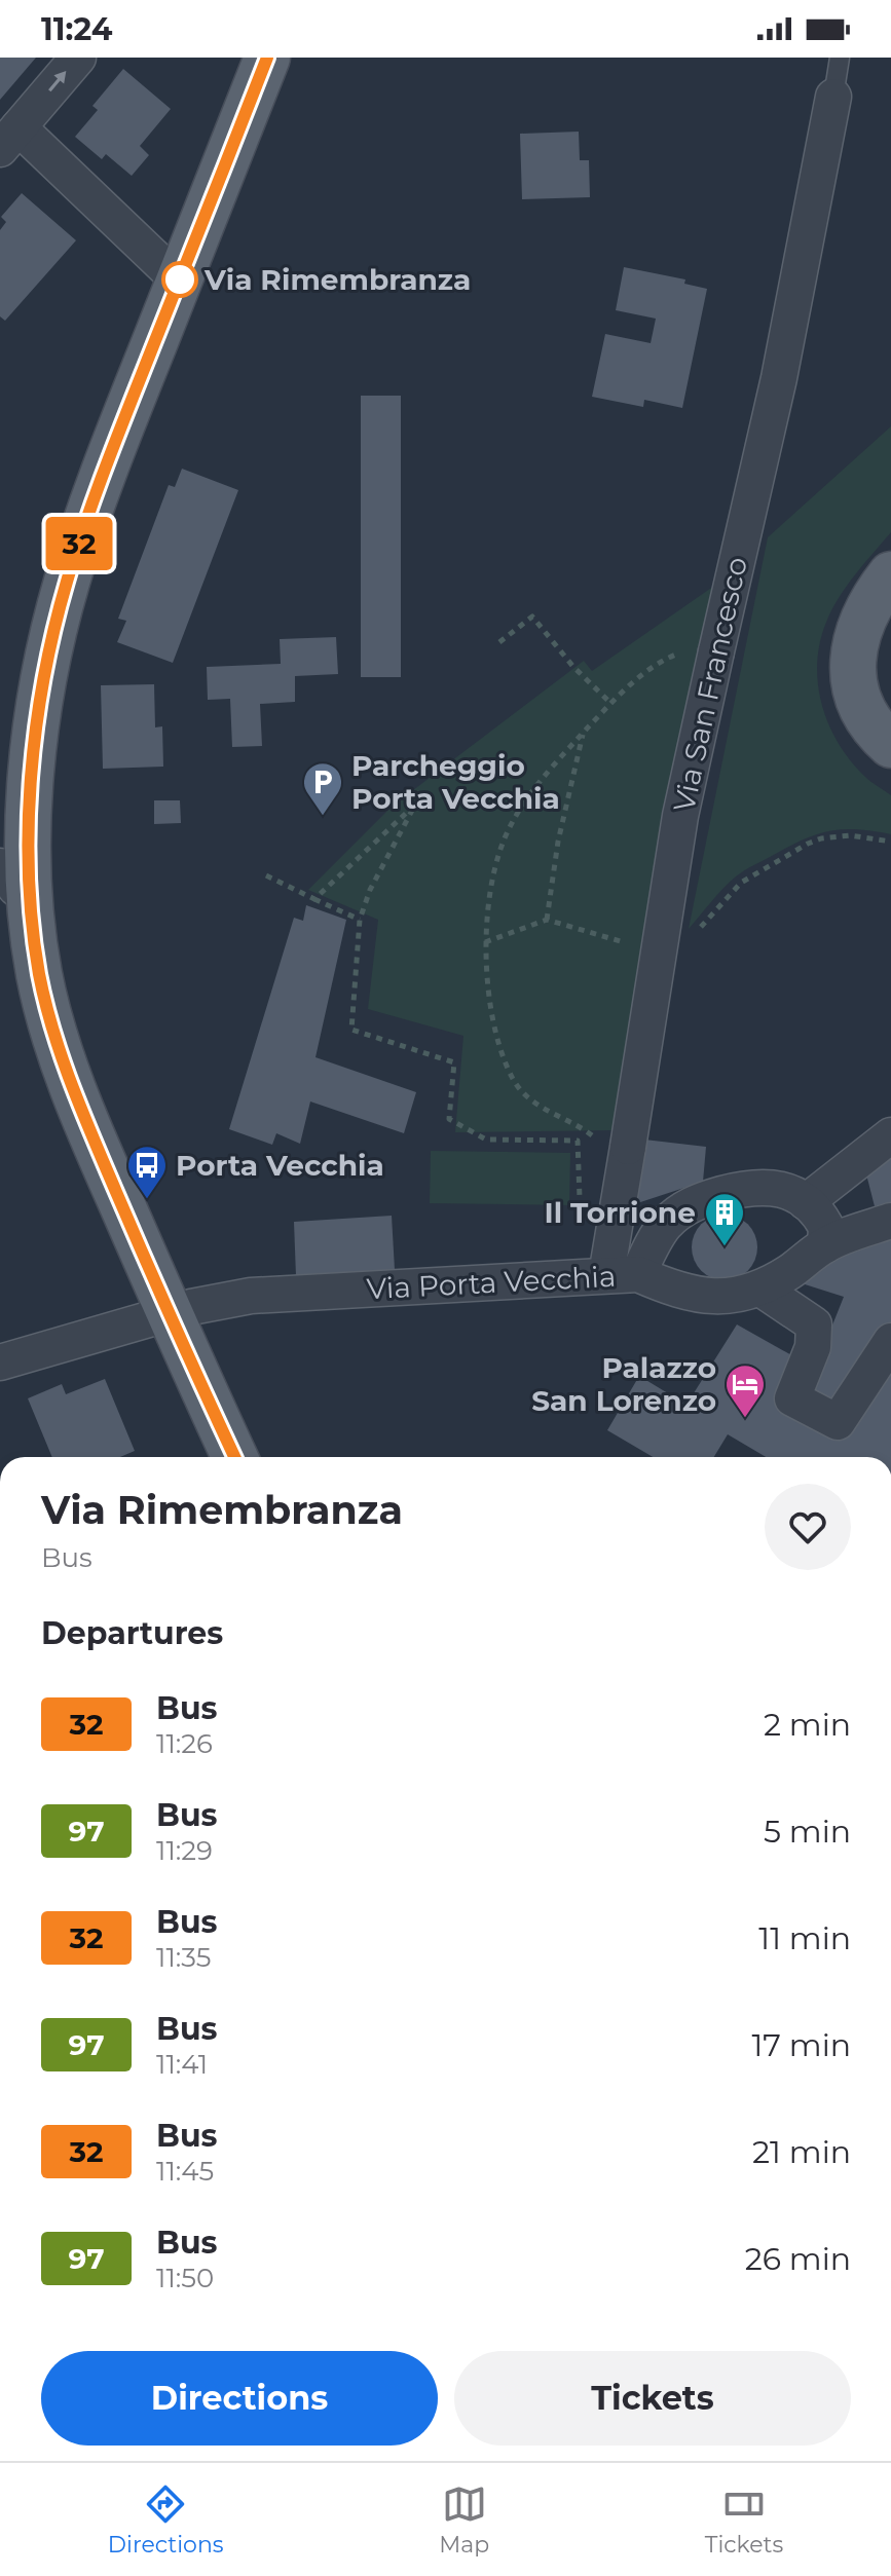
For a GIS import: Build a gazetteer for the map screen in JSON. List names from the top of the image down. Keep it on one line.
{"streets":{"street":["Via San Francesco","Via Porta Vecchia"]},"crossings":[["Via San Francesco","Via Porta Vecchia"]],"places":{"other":["Via Rimembranza"],"parking":["Parcheggio Porta Vecchia"],"bus stop":["Porta Vecchia"],"building":["Il Torrione"],"hotel":["Palazzo San Lorenzo"]},"lines":["bus line 32"],"page":{"status":"11:24","on_map":"32","heading":[["Via Rimembranza","Bus"],"Departures"],"list":[{"mark":"32","name":"Bus","note":"11:26","value":"2 min"},{"mark":"97","name":"Bus","note":"11:29","value":"5 min"},{"mark":"32","name":"Bus","note":"11:35","value":"11 min"},{"mark":"97","name":"Bus","note":"11:41","value":"17 min"},{"mark":"32","name":"Bus","note":"11:45","value":"21 min"},{"mark":"97","name":"Bus","note":"11:50","value":"26 min"}],"buttons":["Directions","Tickets"],"tabs":["Directions","Map","Tickets"]}}
